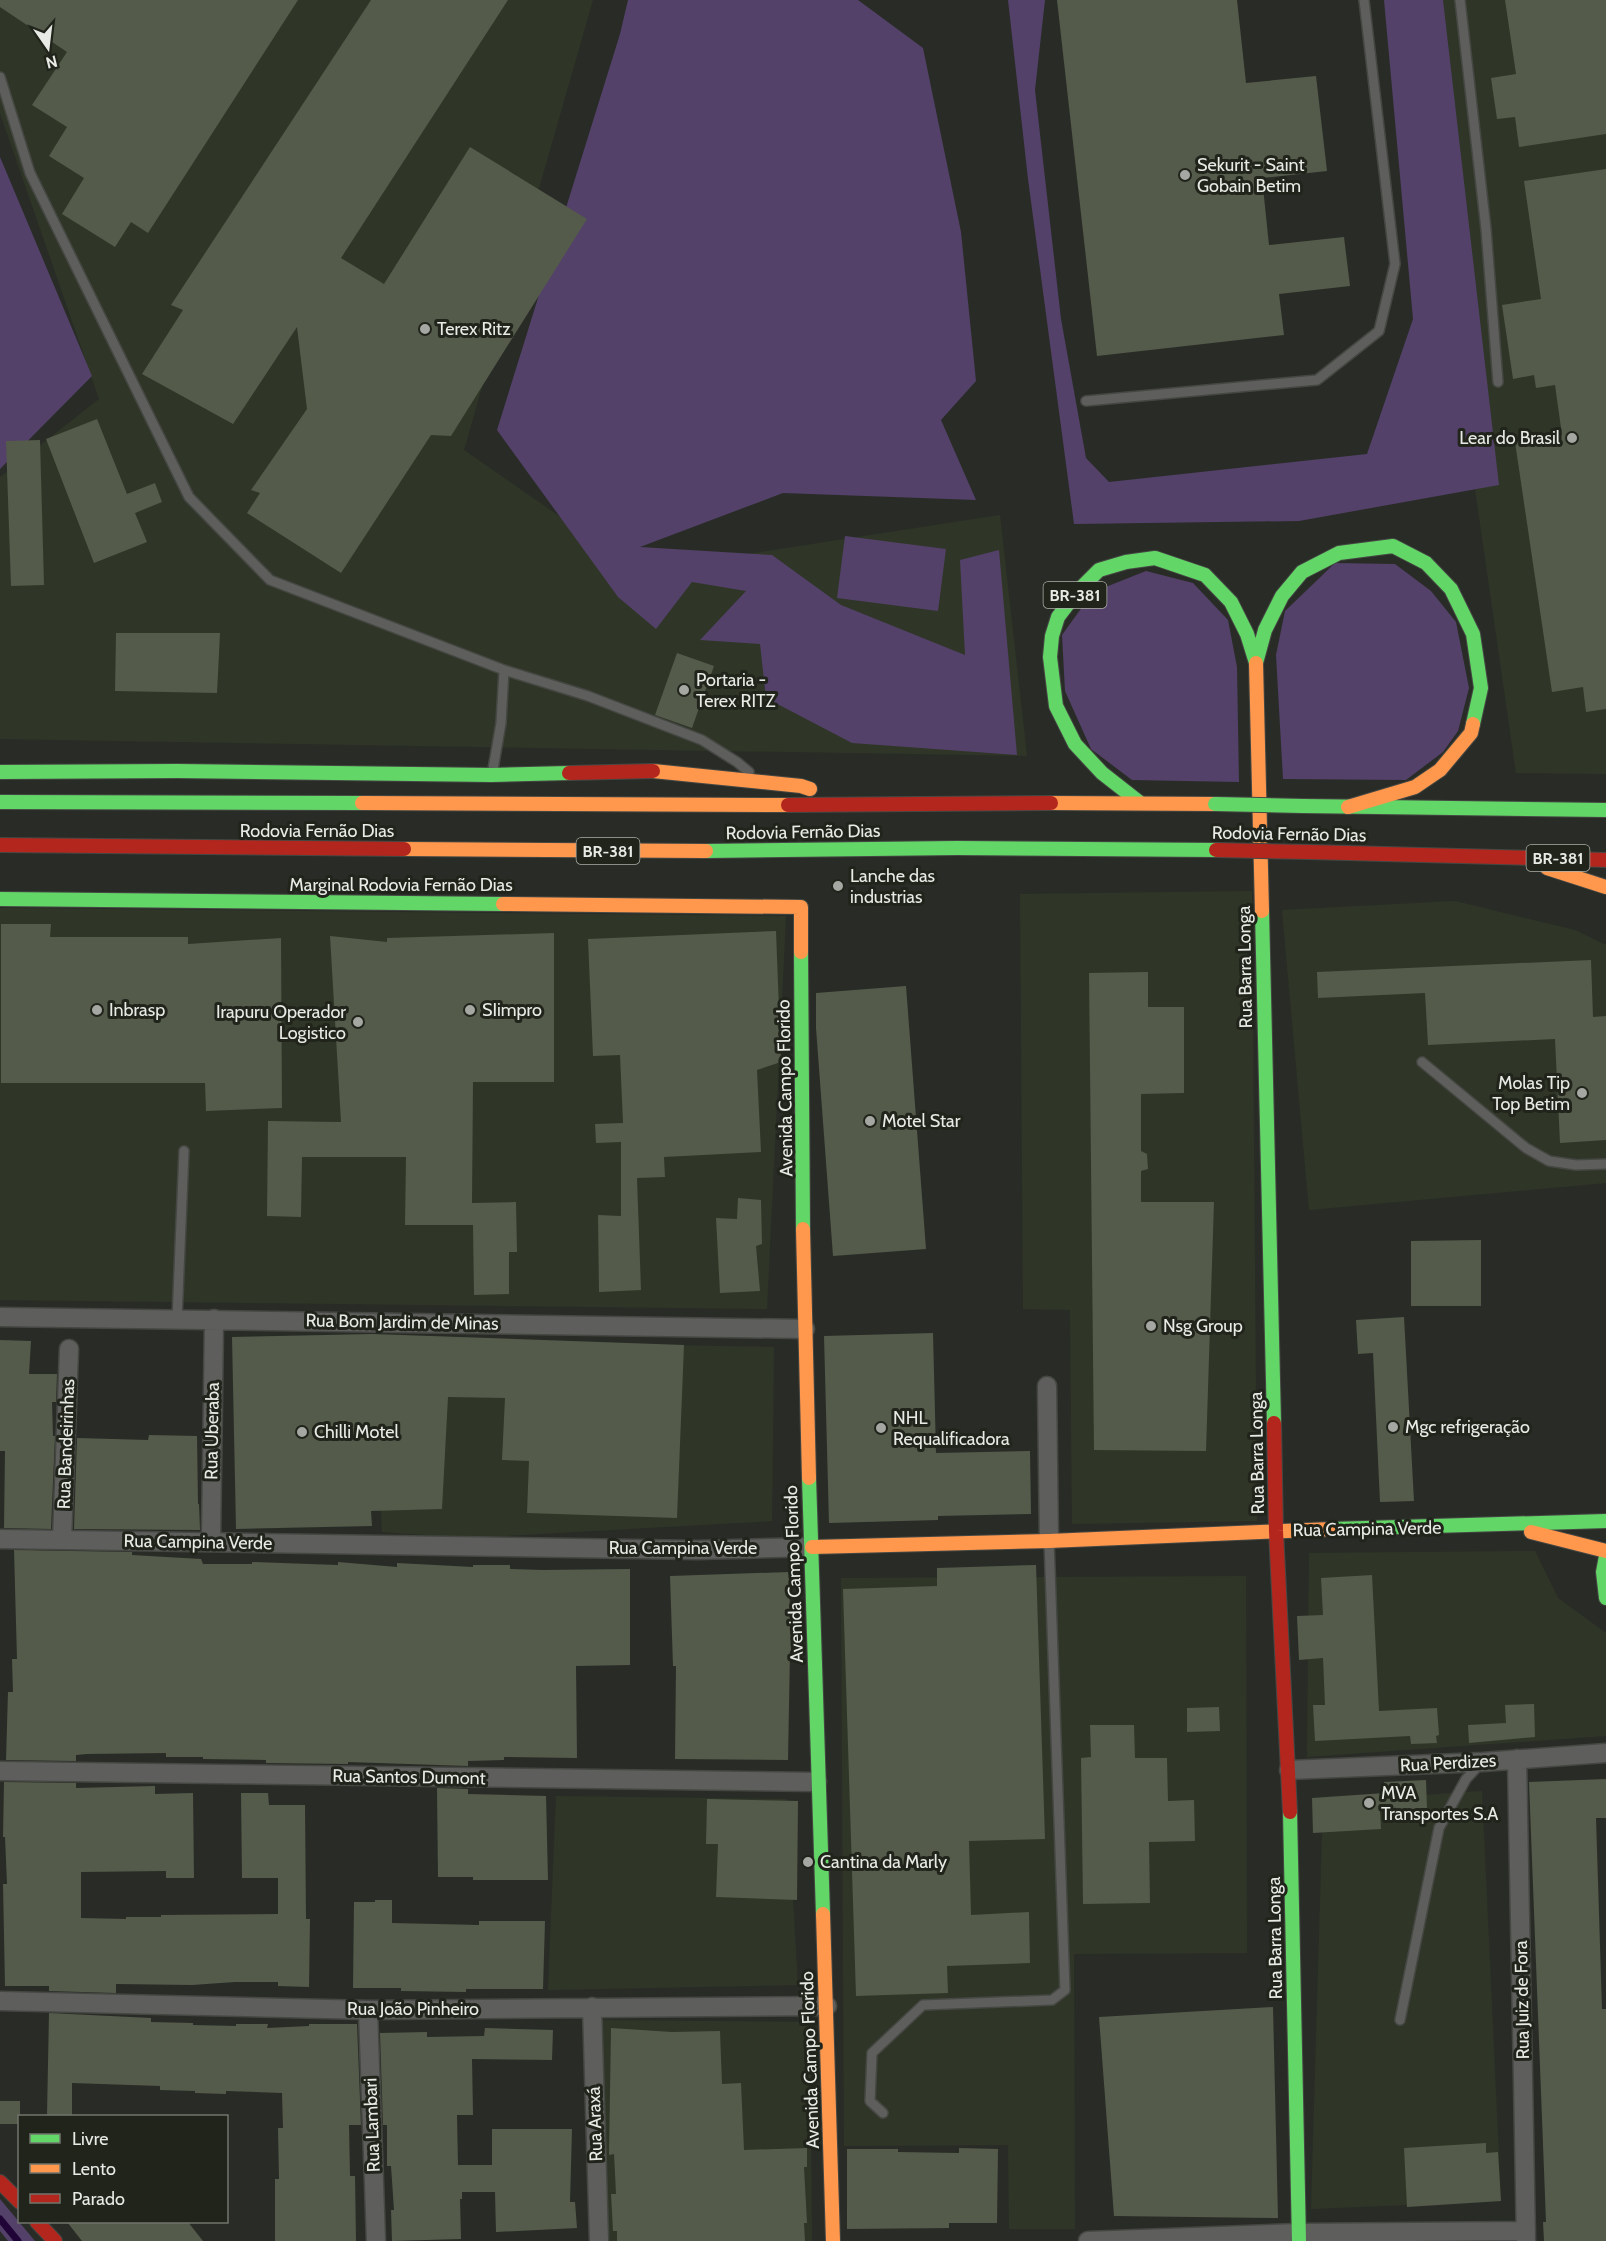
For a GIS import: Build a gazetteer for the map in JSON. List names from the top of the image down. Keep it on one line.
{"streets":{"main road":["BR-381","Rodovia Fernão Dias","Marginal Rodovia Fernão Dias","Rua Barra Longa","Avenida Campo Florido","Rua Campina Verde"],"street":["Rua Bom Jardim de Minas","Rua Uberaba","Rua Bandeirinhas","Rua Perdizes","Rua Santos Dumont","Rua Juiz de Fora","Rua João Pinheiro","Rua Araxá","Rua Lambari"]},"crossings":[["BR-381","Rodovia Fernão Dias"],["BR-381","Rua Barra Longa"],["Marginal Rodovia Fernão Dias","Avenida Campo Florido"],["Rua Barra Longa","Rua Campina Verde"],["Rua Barra Longa","Rua Perdizes"],["Avenida Campo Florido","Rua Bom Jardim de Minas"],["Avenida Campo Florido","Rua Campina Verde"],["Avenida Campo Florido","Rua Santos Dumont"],["Avenida Campo Florido","Rua João Pinheiro"],["Rua Bom Jardim de Minas","Rua Uberaba"],["Rua Uberaba","Rua Campina Verde"],["Rua Bandeirinhas","Rua Campina Verde"],["Rua Perdizes","Rua Juiz de Fora"],["Rua João Pinheiro","Rua Araxá"],["Rua João Pinheiro","Rua Lambari"]],"places":["Sekurit - Saint Gobain Betim","Terex Ritz","Lear do Brasil","Portaria - Terex RITZ","Lanche das industrias","Inbrasp","SIimpro","Irapuru Operador Logistico","Molas Tip Top Betim","Motel Star","Nsg Group","Mgc refrigeração","NHL Requalificadora","Chilli Motel","MVA Transportes S.A","Cantina da Marly"],"legend":["Livre","Lento","Parado"],"north":"bottom"}
